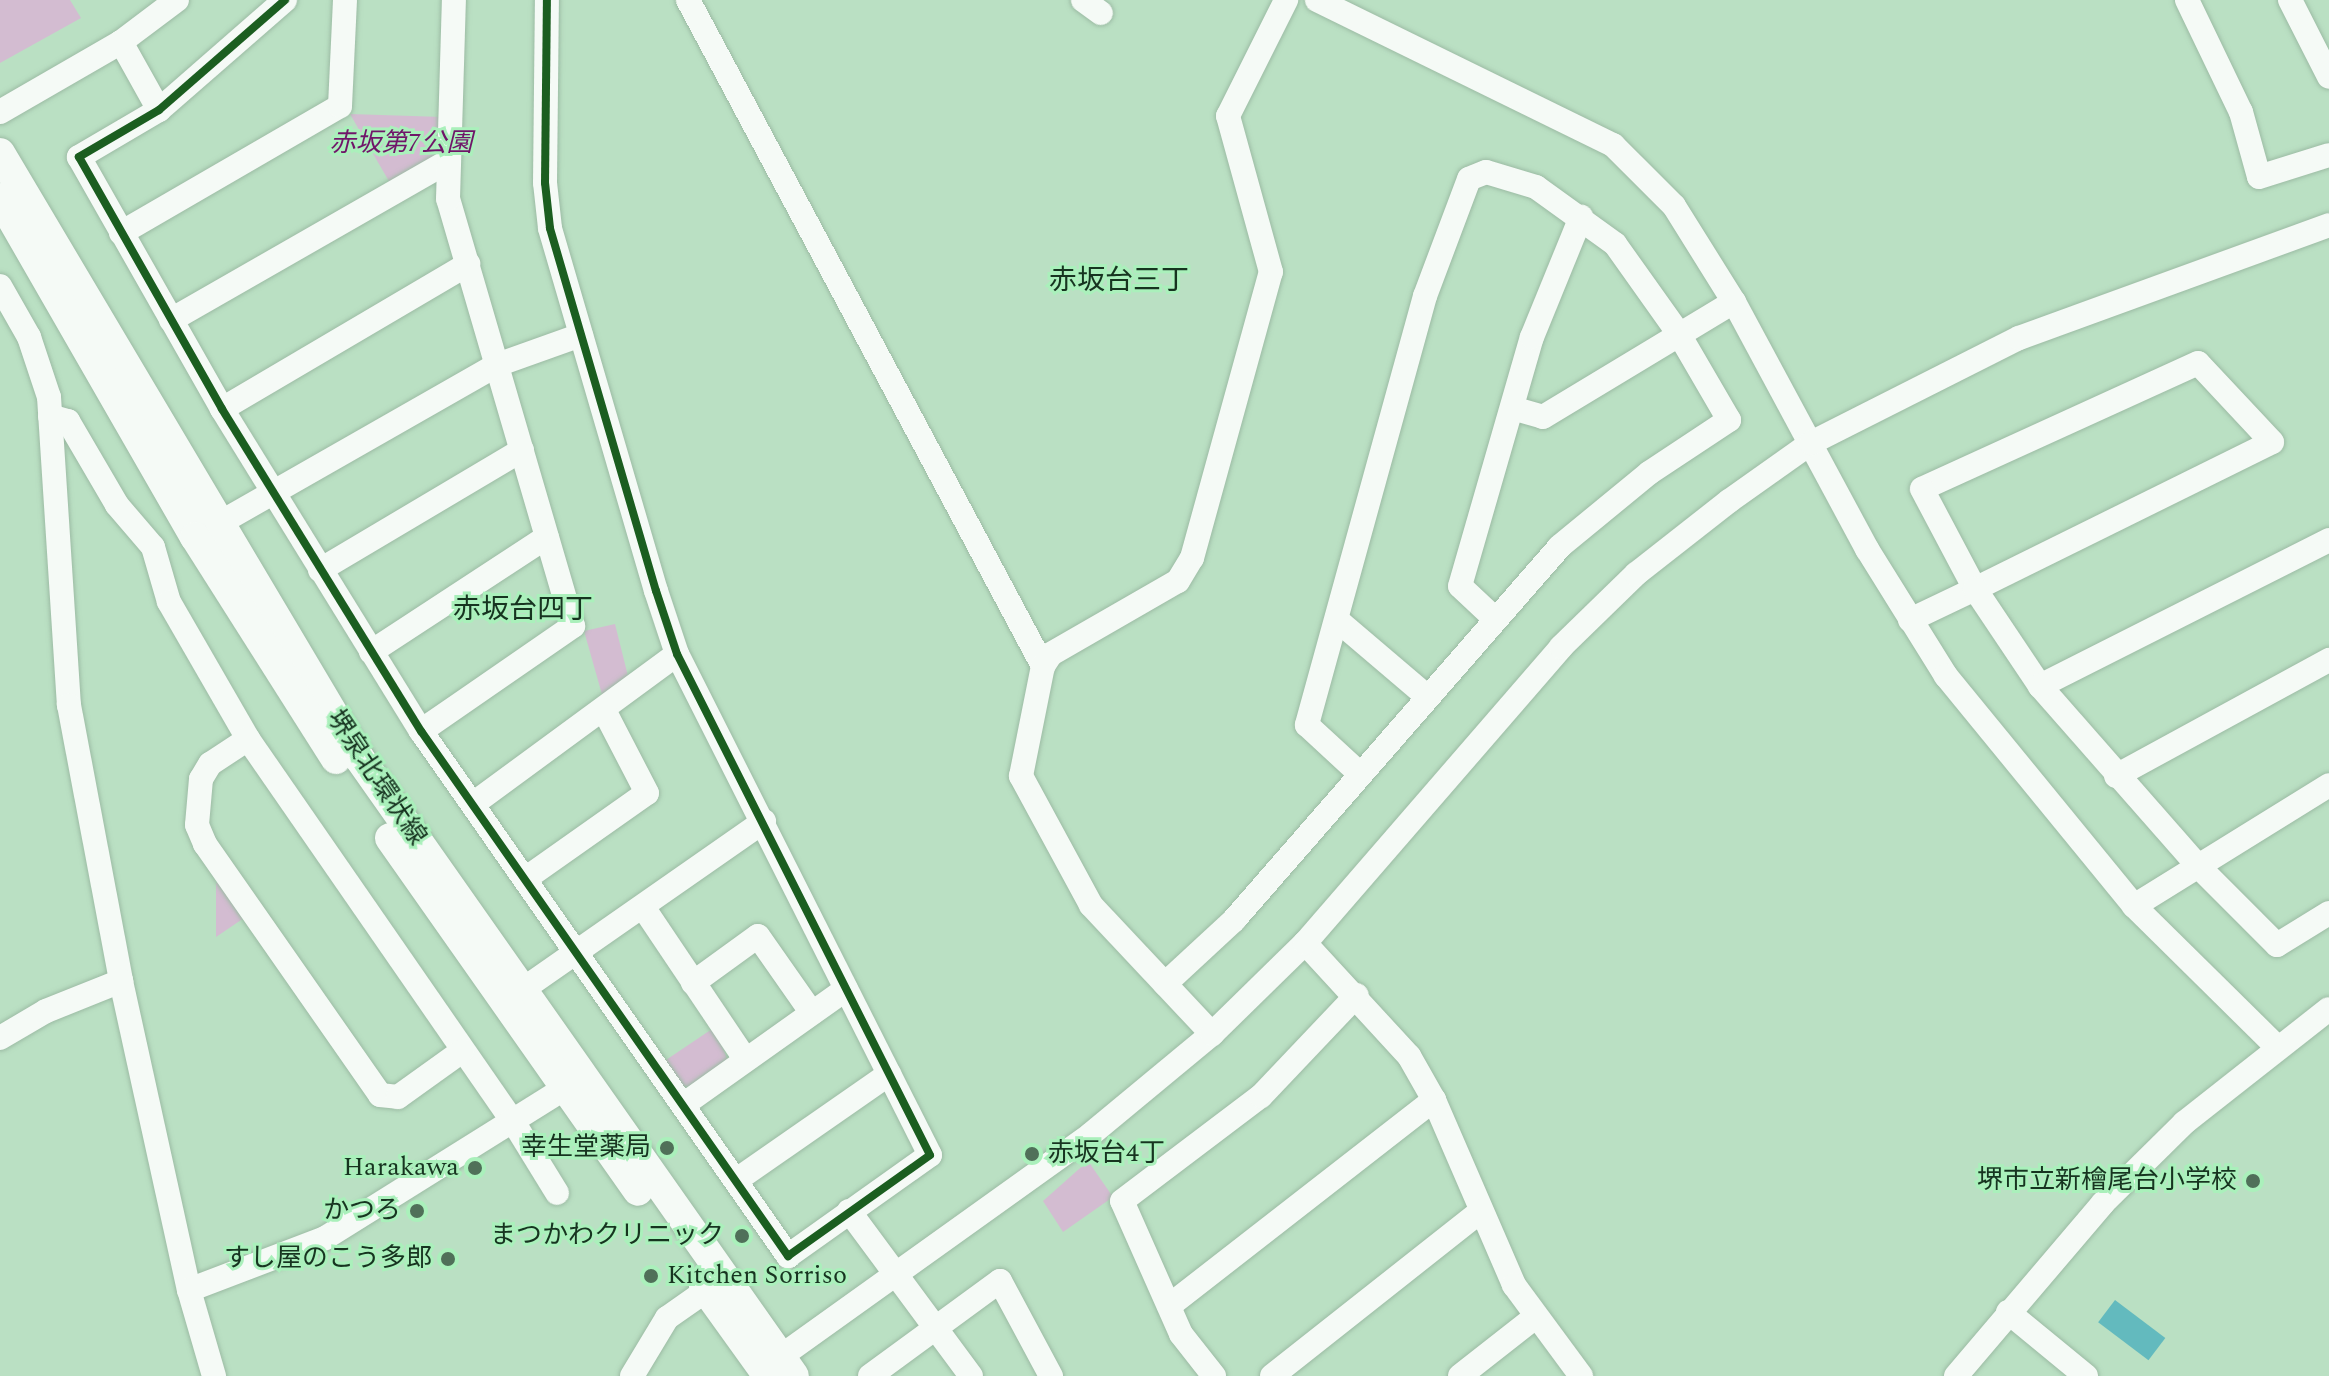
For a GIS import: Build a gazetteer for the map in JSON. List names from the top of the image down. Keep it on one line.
{"streets":{"main road":["堺泉北環状線"]},"districts":["赤坂台三丁","赤坂台四丁"],"parks":["赤坂第7公園"],"places":["幸生堂薬局","赤坂台4丁","Harakawa","堺市立新檜尾台小学校","かつろ","まつかわクリニック","すし屋のこう多郎","Kitchen Sorriso"]}
